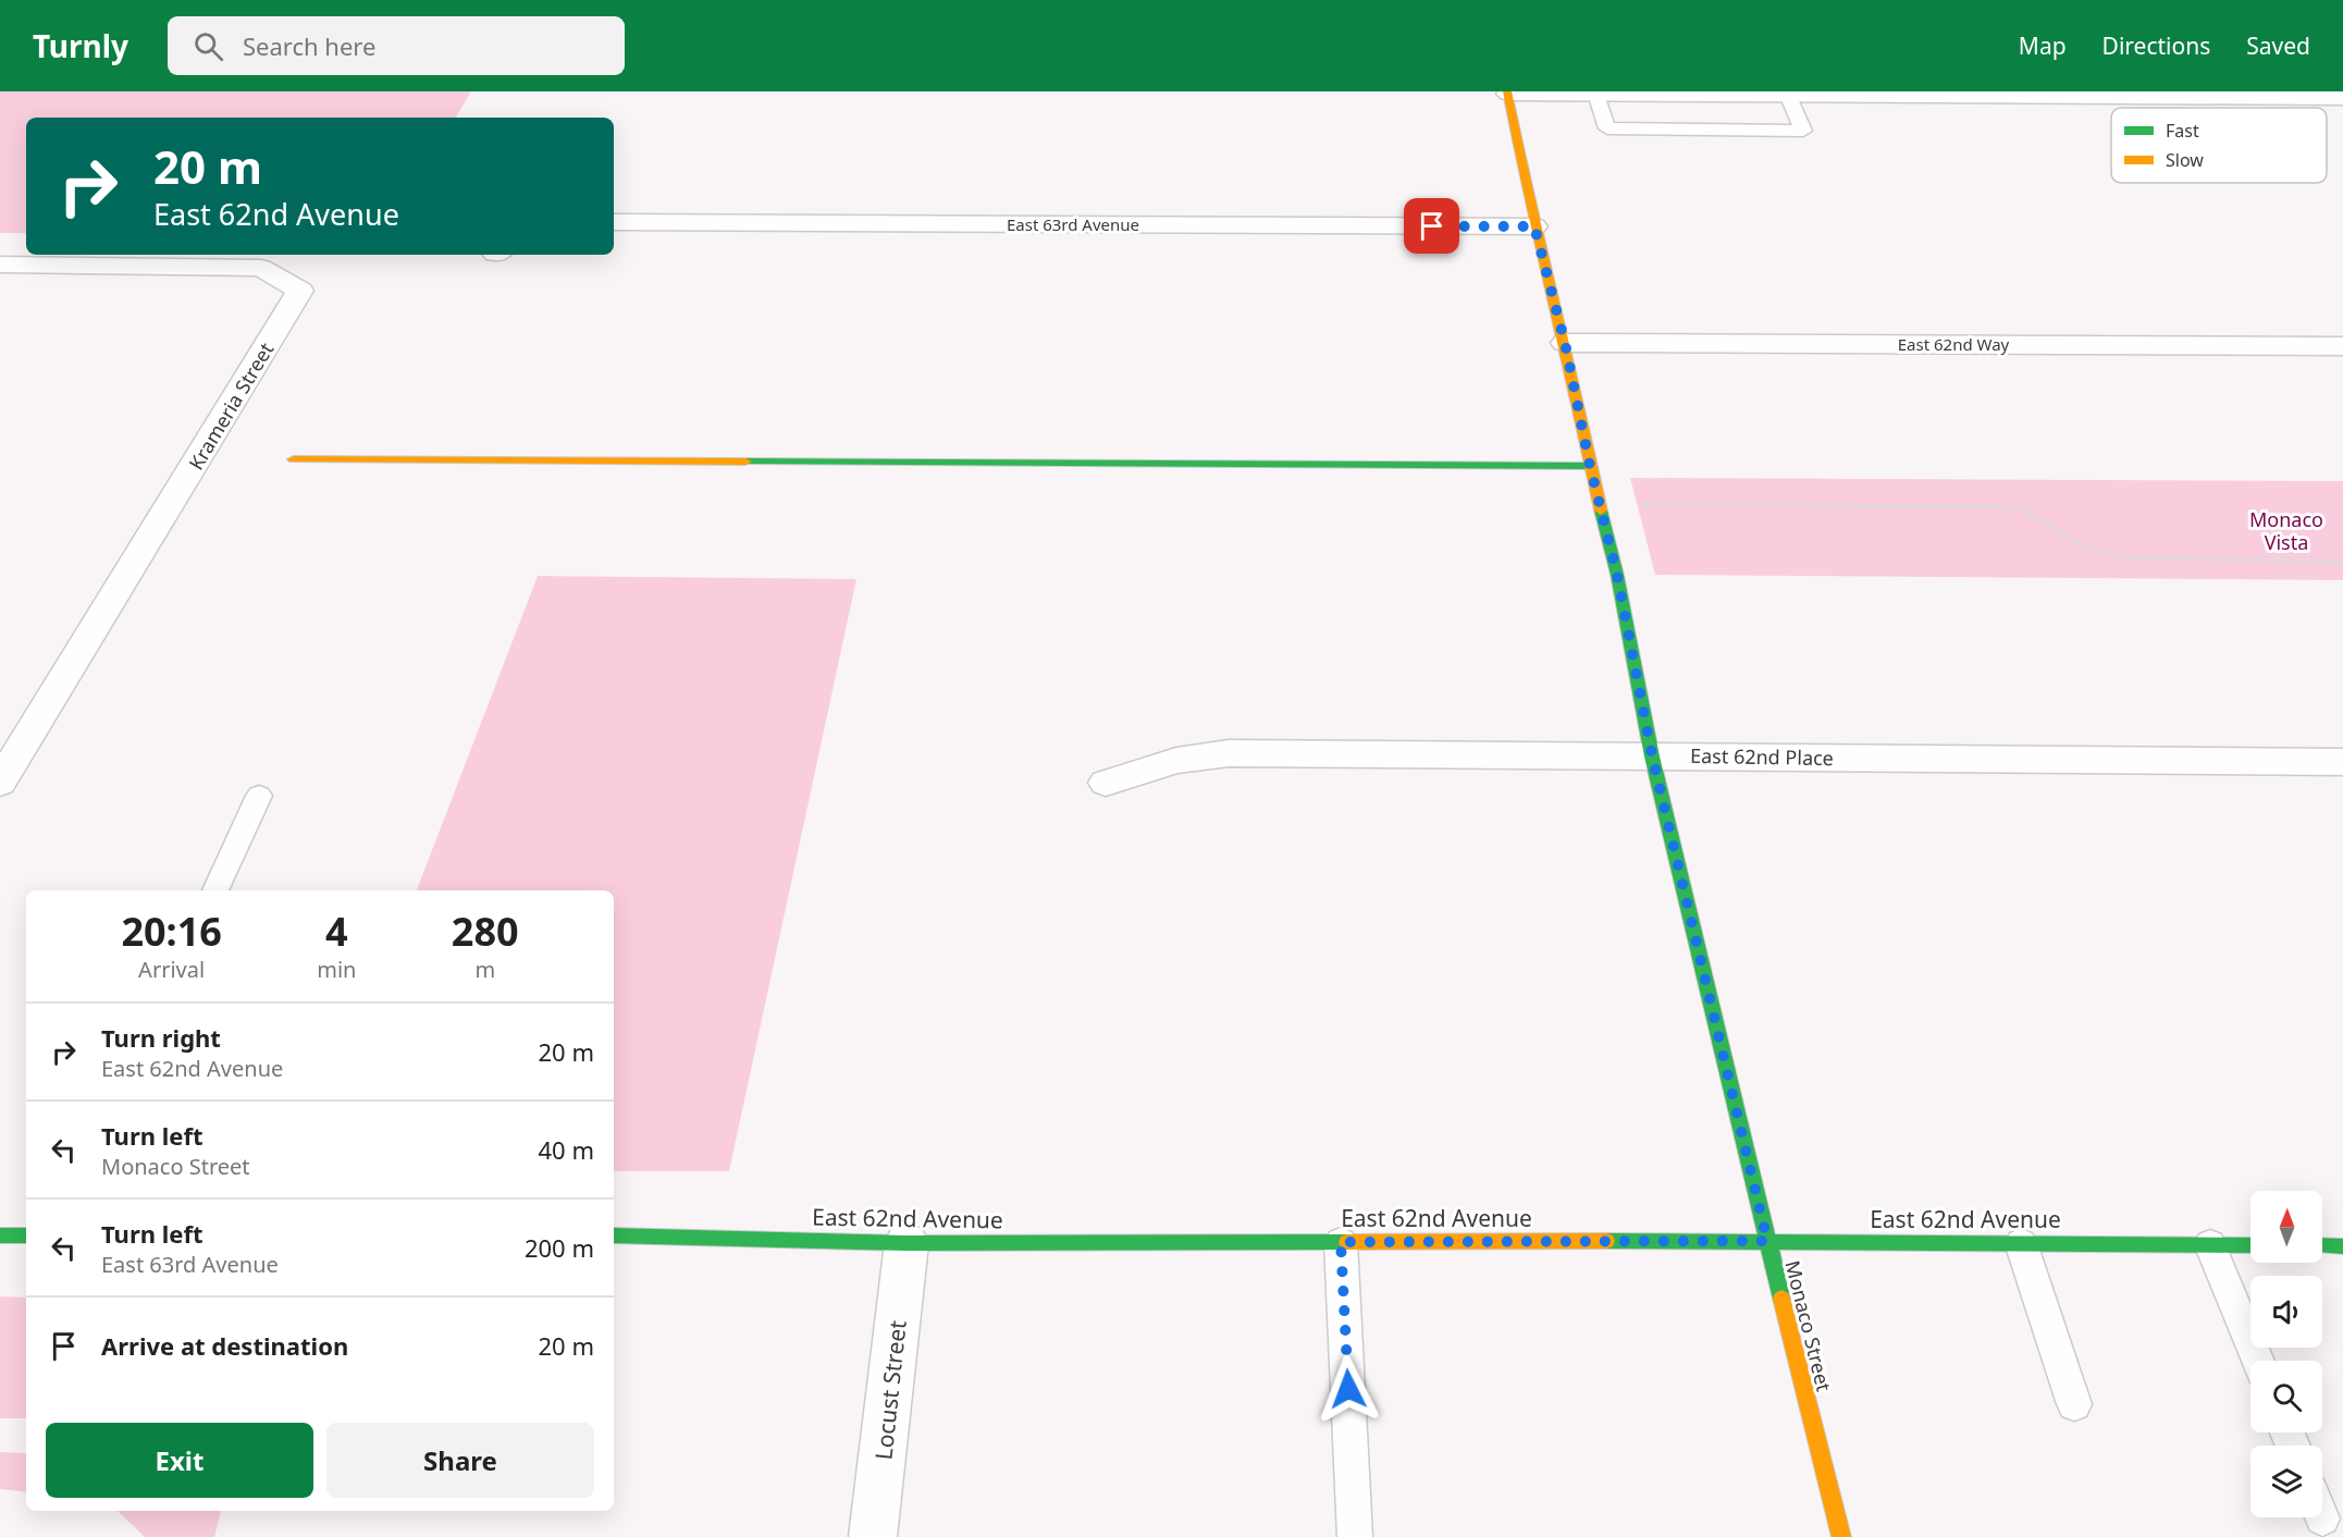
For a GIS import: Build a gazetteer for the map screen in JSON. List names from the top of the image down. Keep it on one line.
{"streets":{"street":["East 63rd Avenue","East 62nd Way","Krameria Street","East 62nd Place","East 62nd Avenue","Monaco Street","Locust Street"]},"crossings":[["East 63rd Avenue","Monaco Street"],["East 62nd Way","Monaco Street"],["East 62nd Place","Monaco Street"],["East 62nd Avenue","Monaco Street"],["East 62nd Avenue","Locust Street"]],"parks":["Monaco Vista"],"legend":["Fast","Slow"],"north":"top","page":{"header":"Turnly","search":"Search here","nav":["Map","Directions","Saved"],"turn":["20 m","East 62nd Avenue"],"eta":["20:16","Arrival","4","min","280","m"],"list":[{"name":"Turn right","note":"East 62nd Avenue","value":"20 m"},{"name":"Turn left","note":"Monaco Street","value":"40 m"},{"name":"Turn left","note":"East 63rd Avenue","value":"200 m"},{"name":"Arrive at destination","value":"20 m"}],"buttons":["Exit","Share"]}}
